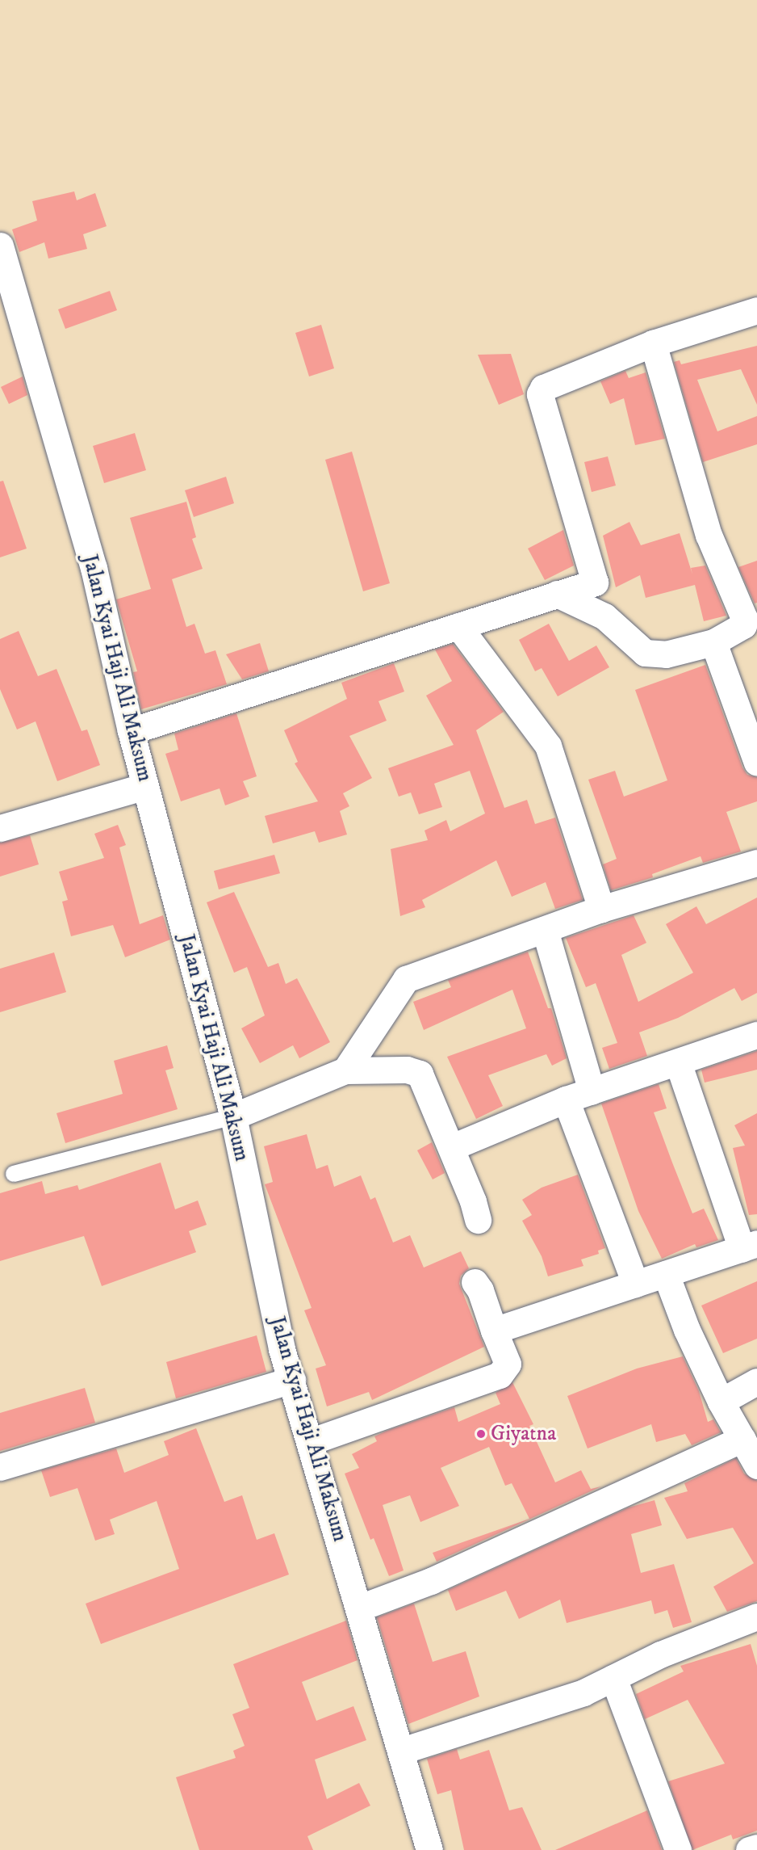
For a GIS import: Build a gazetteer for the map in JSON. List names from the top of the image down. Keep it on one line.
{"streets":{"street":["Jalan Kyai Haji Ali Maksum"]},"places":["Giyatna"]}
